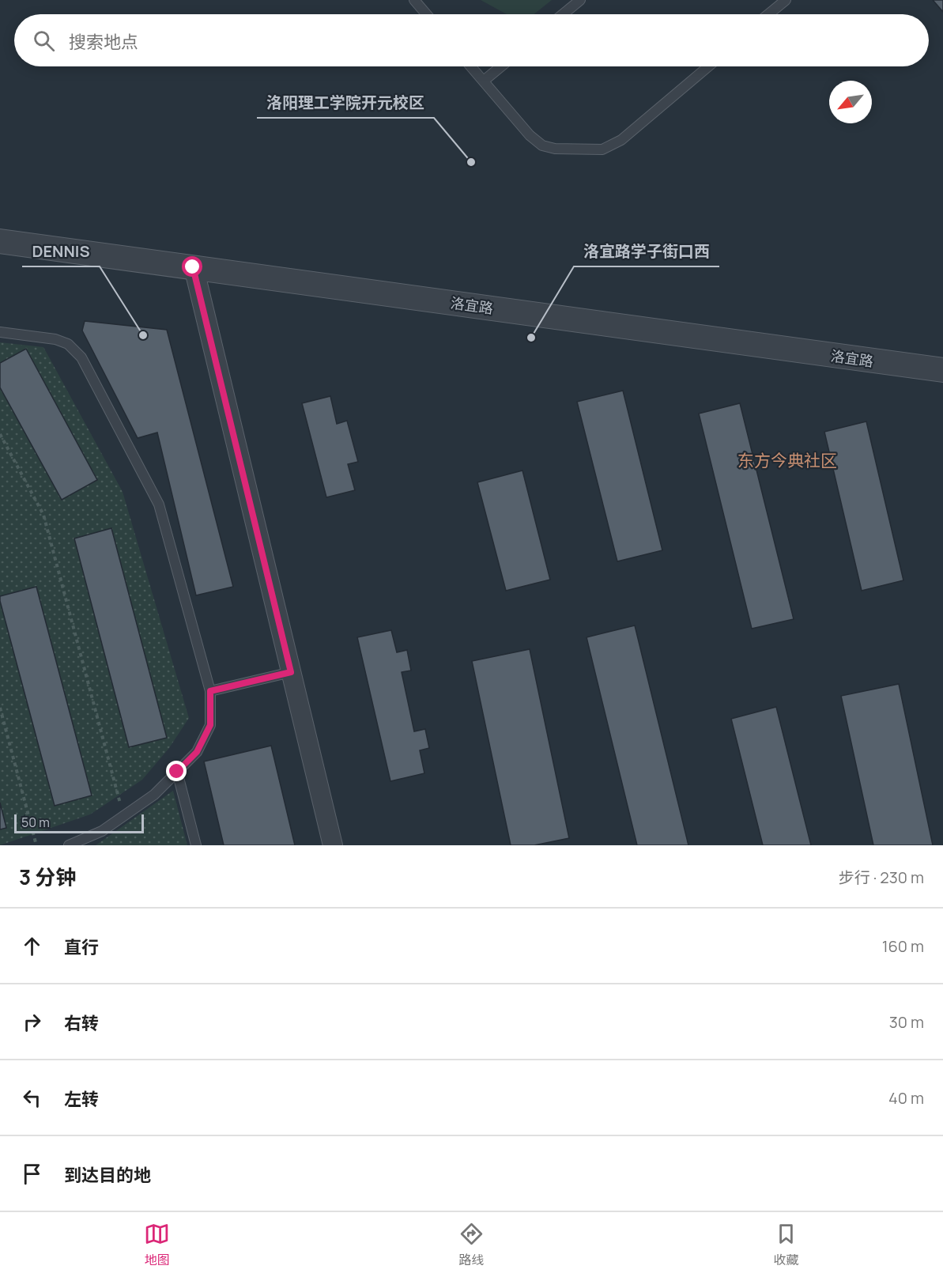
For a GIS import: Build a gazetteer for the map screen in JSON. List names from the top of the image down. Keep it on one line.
{"streets":{"street":["洛宜路"]},"districts":["东方今典社区"],"places":["洛阳理工学院开元校区","DENNIS","洛宜路学子街口西"],"scale_bar":"50 m","north":"bottom left","page":{"search":"搜索地点","scale":"50 m","heading":["3 分钟","步行 · 230 m"],"list":[["直行","160 m"],["右转","30 m"],["左转","40 m"],"到达目的地"],"nav":["地图","路线","收藏"]}}
